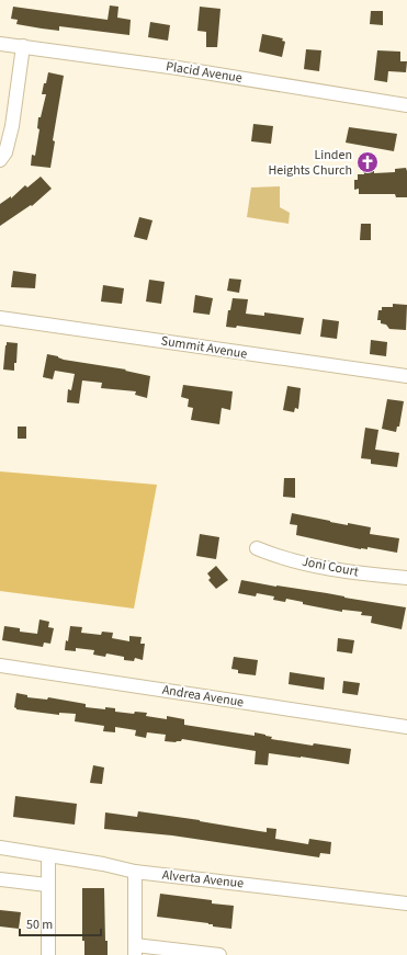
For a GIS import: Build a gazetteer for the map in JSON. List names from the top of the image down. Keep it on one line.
{"streets":{"street":["Placid Avenue","Summit Avenue","Joni Court","Andrea Avenue","Alverta Avenue"]},"places":{"church":["Linden Heights Church"]},"scale_bar":"50 m"}
